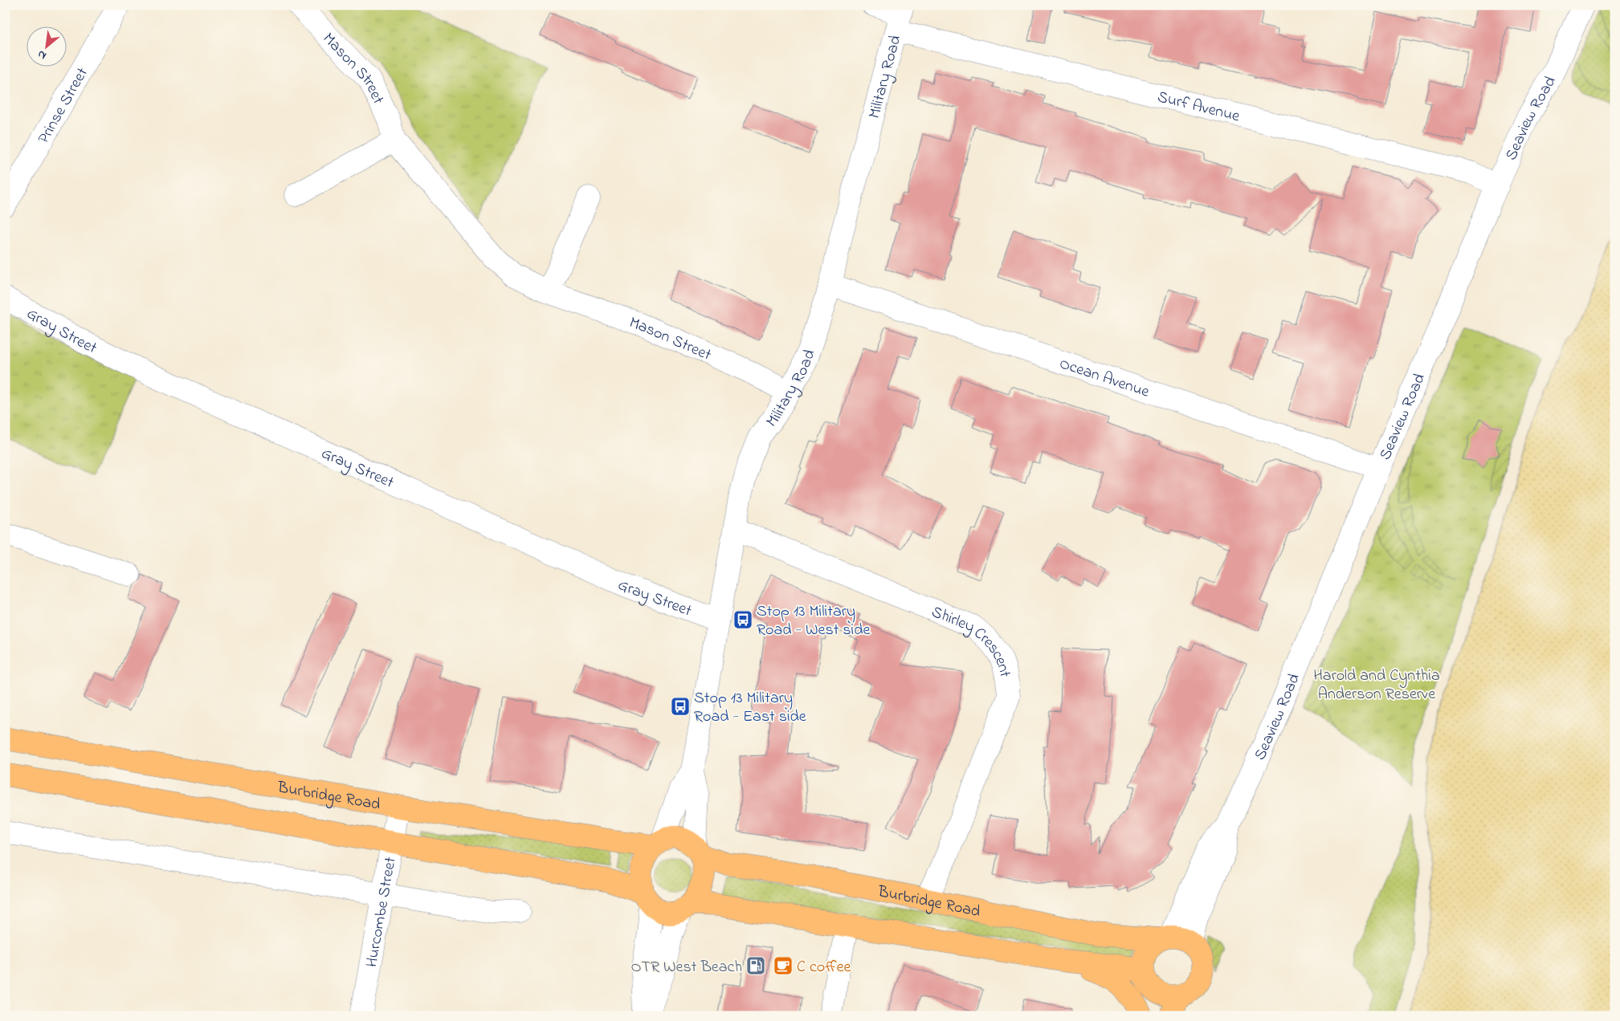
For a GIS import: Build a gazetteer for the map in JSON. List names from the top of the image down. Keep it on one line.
{"streets":{"main road":["Burbridge Road"],"street":["Mason Street","Military Road","Prinse Street","Surf Avenue","Seaview Road","Gray Street","Ocean Avenue","Shirley Crescent","Hurcombe Street"]},"crossings":[["Mason Street","Military Road"],["Military Road","Surf Avenue"],["Military Road","Gray Street"],["Military Road","Ocean Avenue"],["Military Road","Shirley Crescent"],["Military Road","Burbridge Road"],["Surf Avenue","Seaview Road"],["Seaview Road","Ocean Avenue"],["Seaview Road","Burbridge Road"],["Shirley Crescent","Burbridge Road"],["Burbridge Road","Hurcombe Street"]],"parks":["Harold and Cynthia Anderson Reserve"],"places":{"bus stop":["Stop 13 Military Road - West side","Stop 13 Military Road - East side"],"fuel station":["OTR West Beach"],"cafe":["C coffee"]},"north":"bottom left"}
